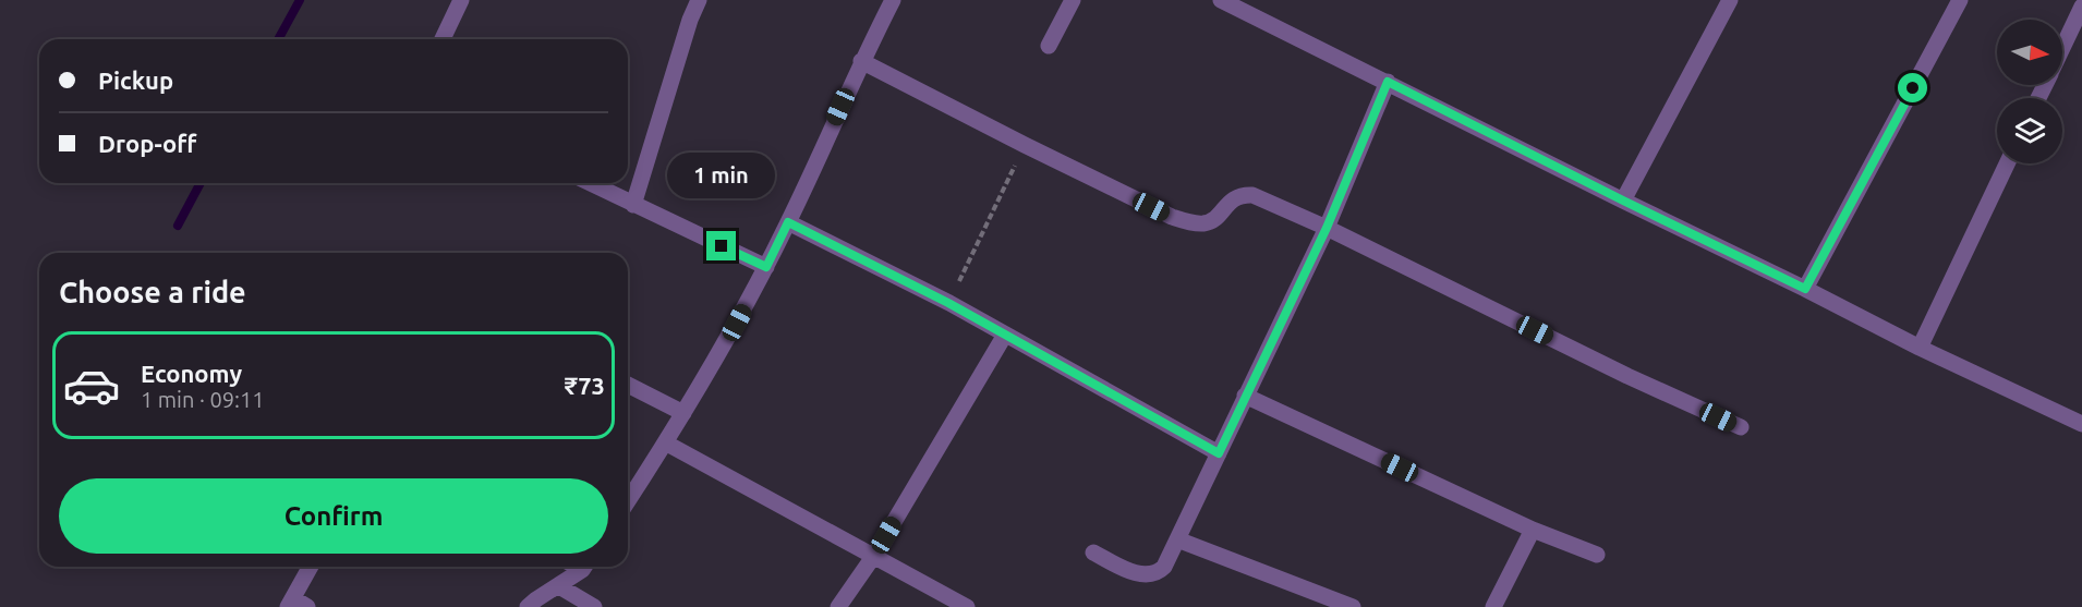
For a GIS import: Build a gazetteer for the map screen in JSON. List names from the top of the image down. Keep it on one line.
{"north":"right","page":{"banner":["Pickup","Drop-off"],"bubble":"1 min","heading":"Choose a ride","list":[{"name":"Economy","note":"1 min · 09:11","value":"₹73"}],"buttons":"Confirm"}}
